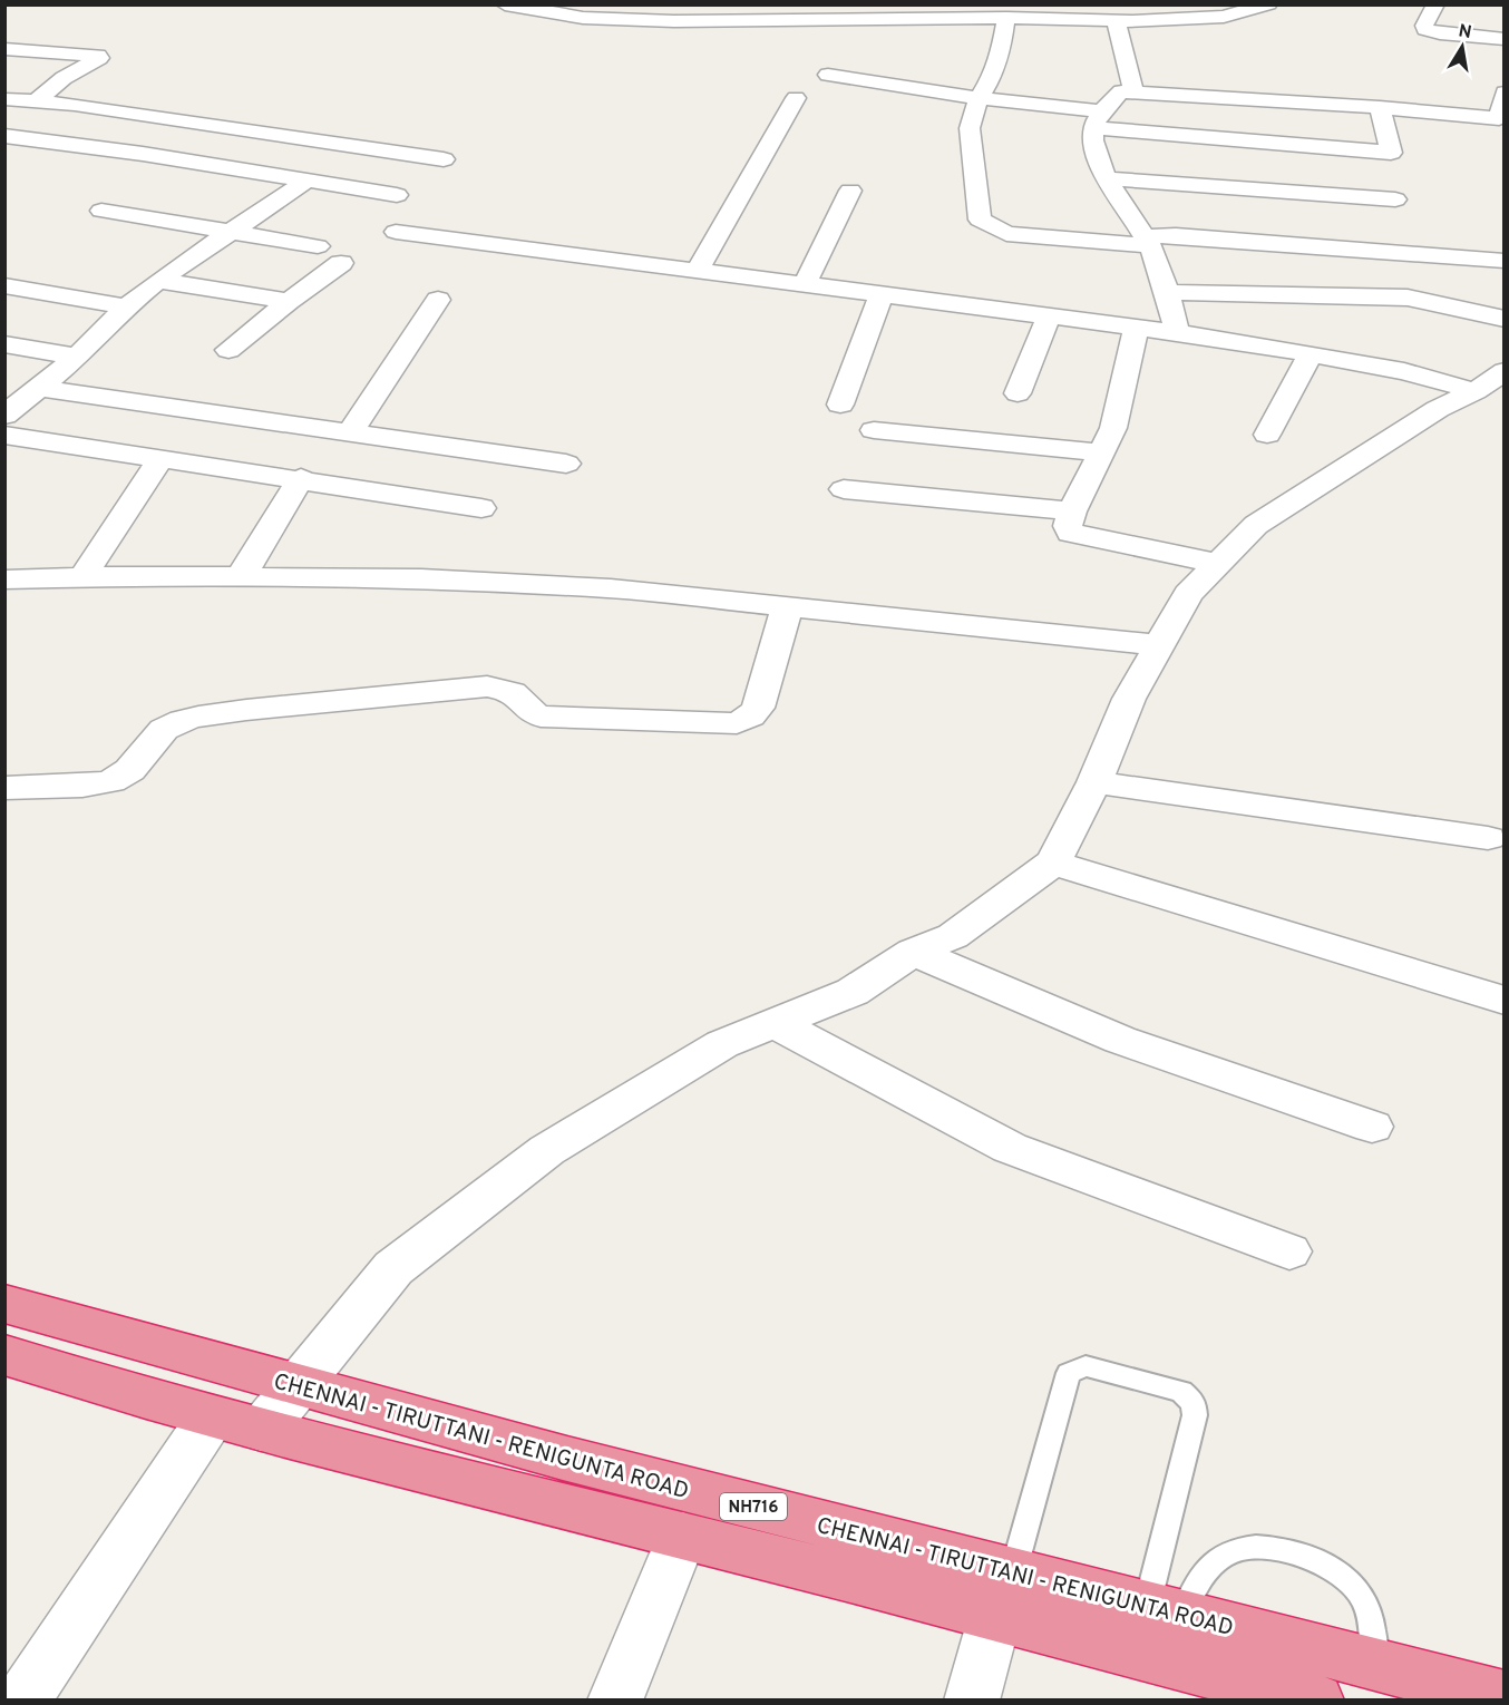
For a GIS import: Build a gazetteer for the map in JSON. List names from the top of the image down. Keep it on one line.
{"streets":{"highway":["CHENNAI - TIRUTTANI - RENIGUNTA ROAD","NH716"]},"north":"top"}
